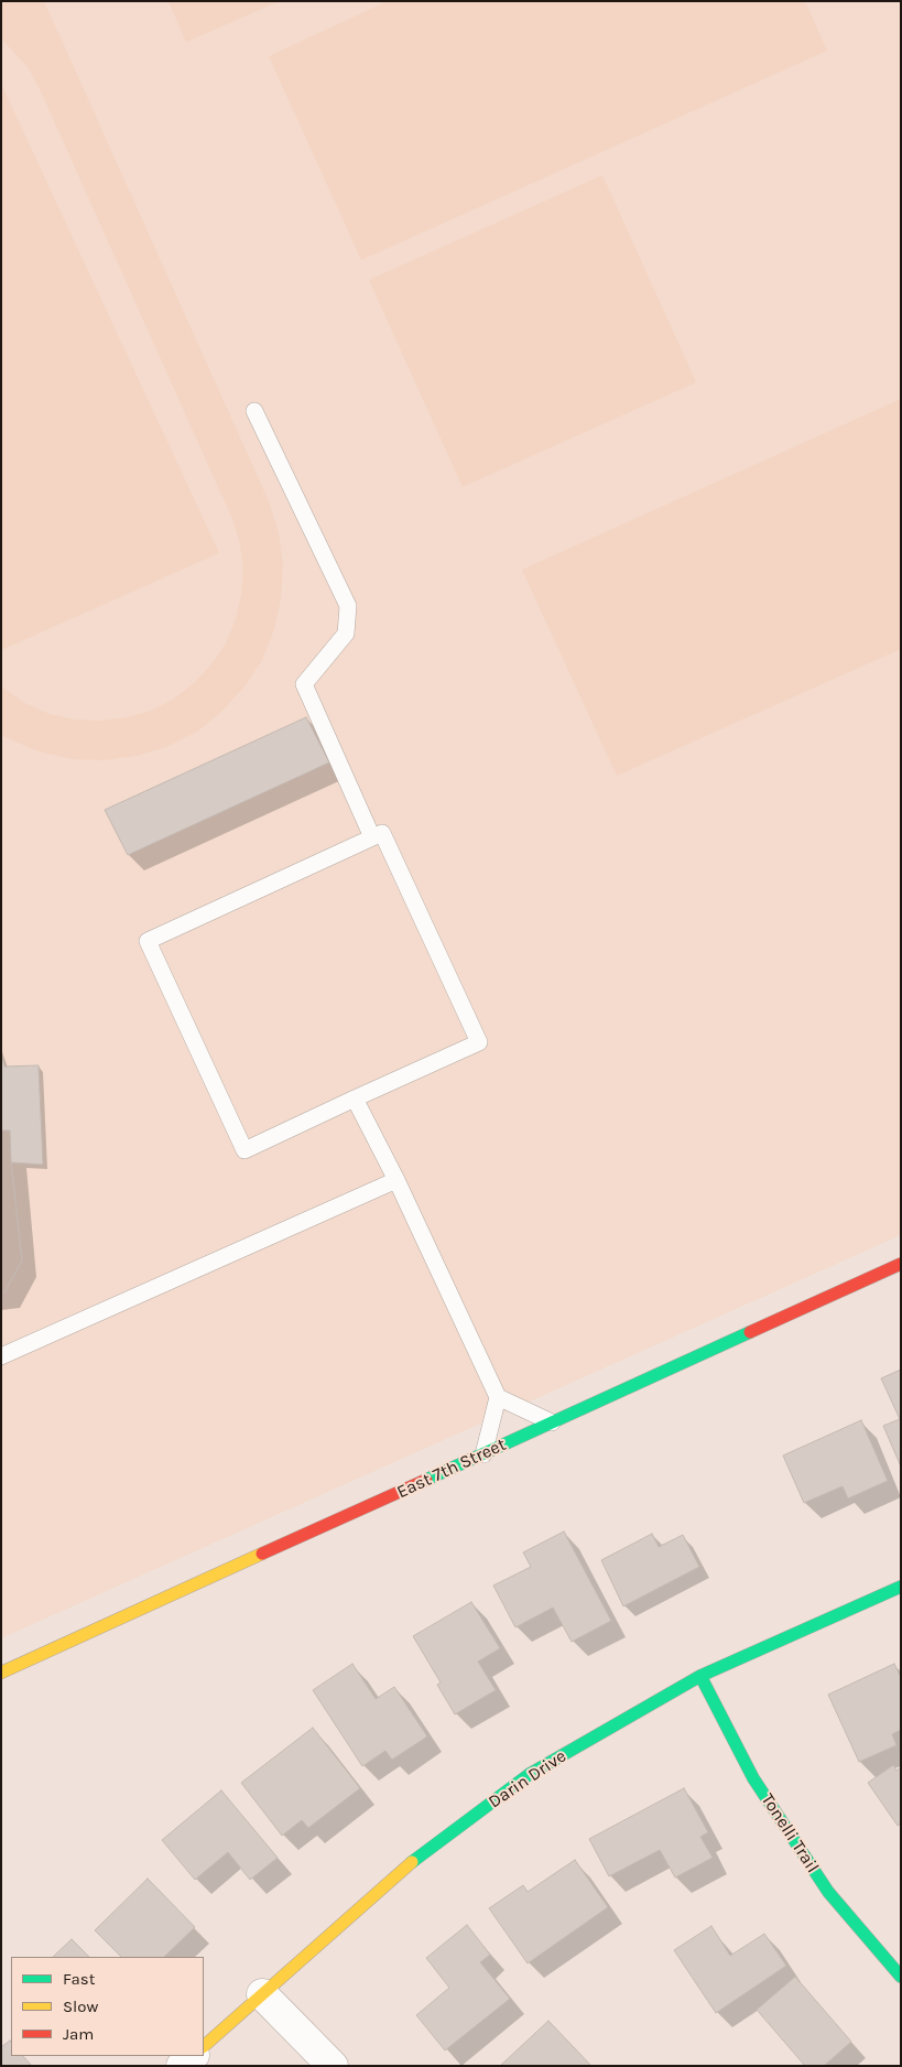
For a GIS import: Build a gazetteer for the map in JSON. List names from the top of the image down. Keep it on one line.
{"streets":{"street":["East 7th Street","Darin Drive","Tonelli Trail"]},"crossings":[["Darin Drive","Tonelli Trail"]],"legend":["Fast","Slow","Jam"]}
